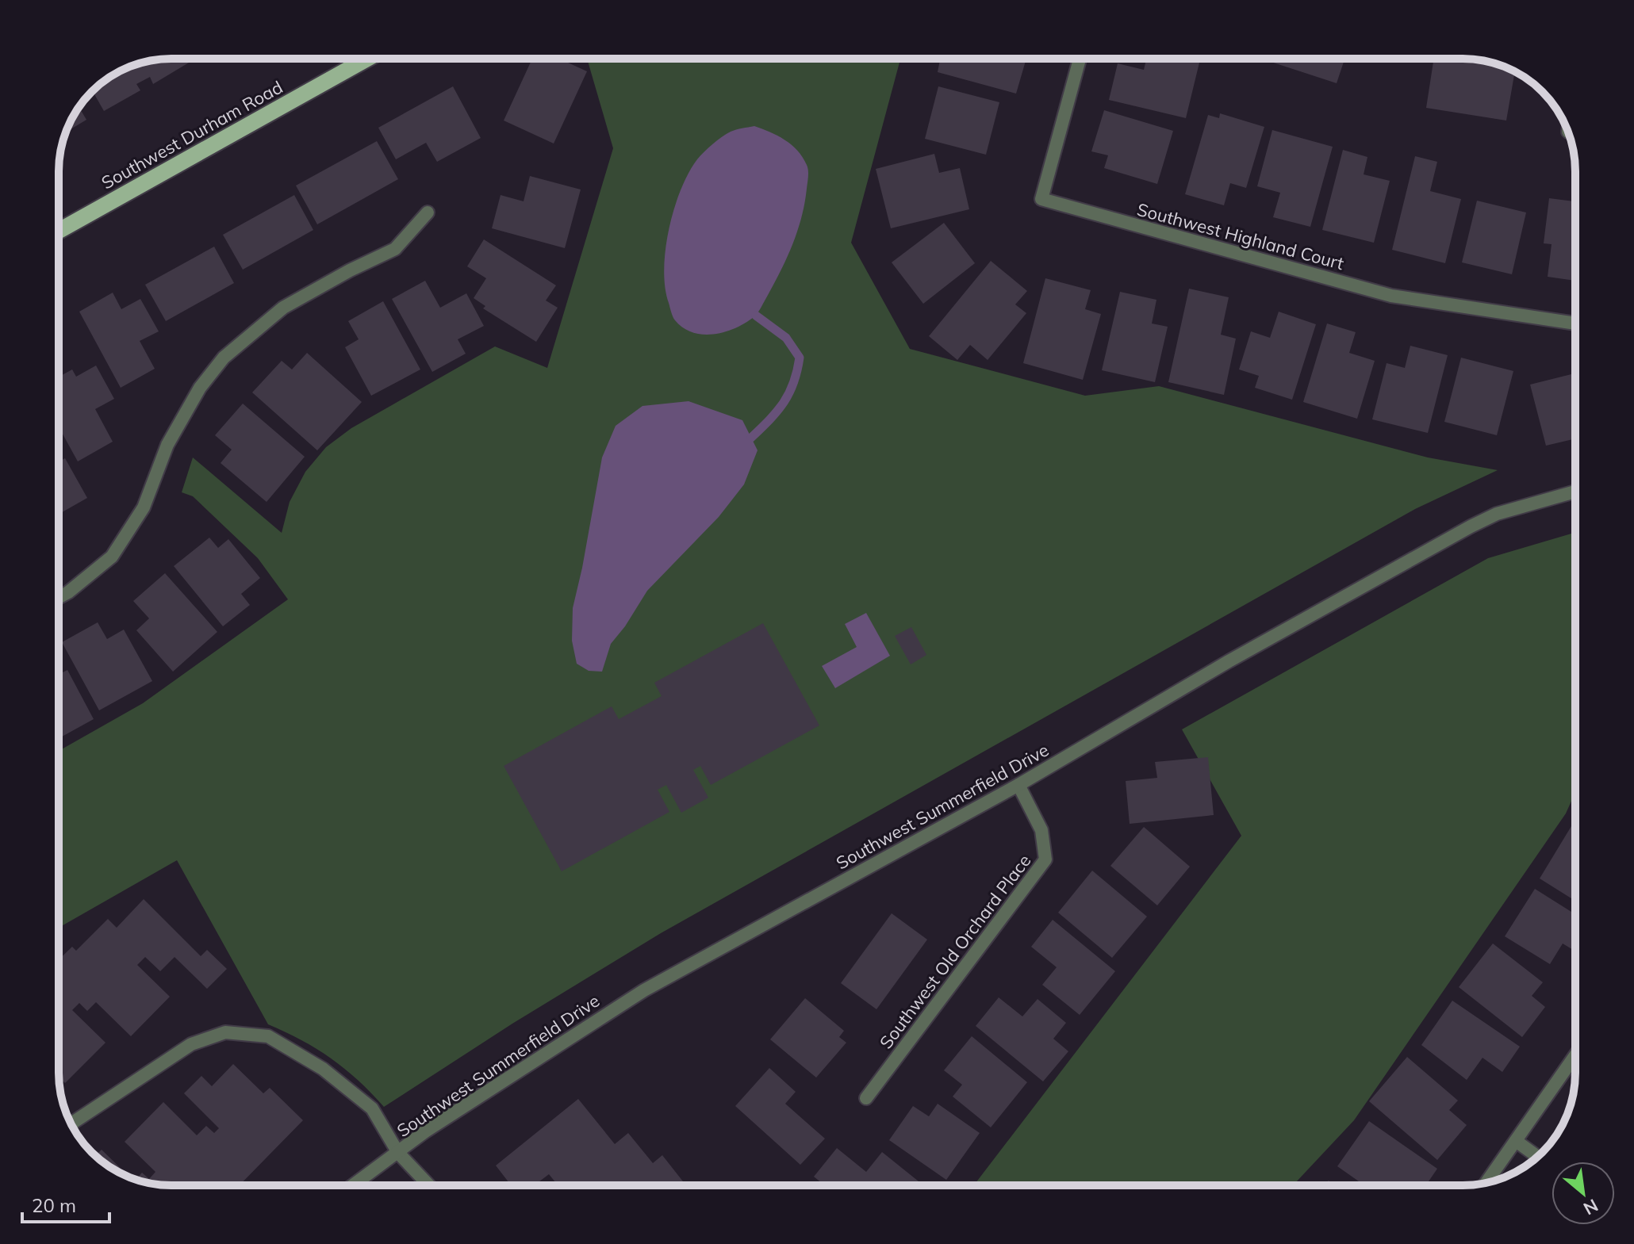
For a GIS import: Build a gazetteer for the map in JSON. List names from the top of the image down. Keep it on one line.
{"streets":{"main road":["Southwest Durham Road"],"street":["Southwest Highland Court","Southwest Summerfield Drive","Southwest Old Orchard Place"]},"crossings":[["Southwest Summerfield Drive","Southwest Old Orchard Place"]],"scale_bar":"20 m","north":"bottom right"}
